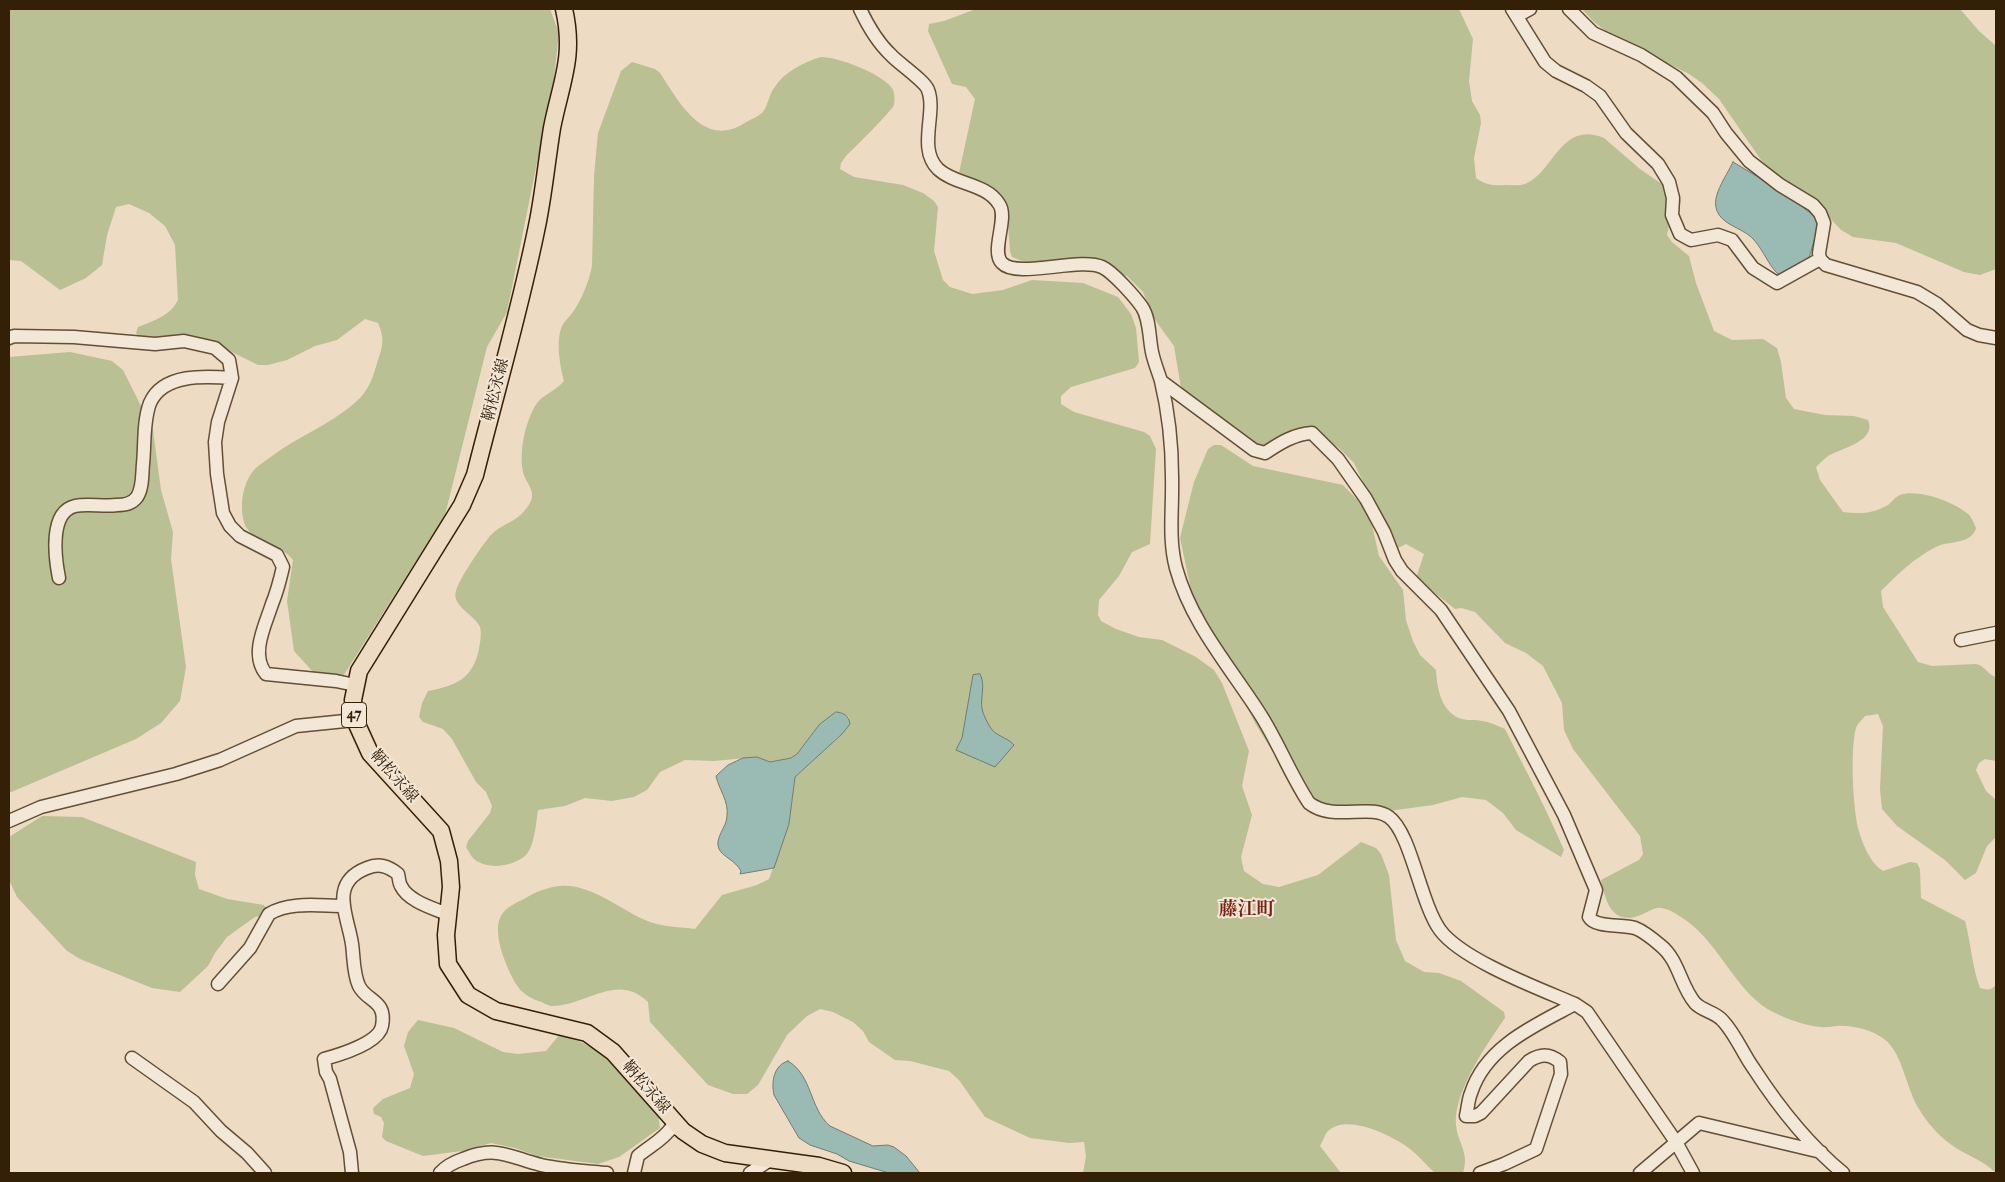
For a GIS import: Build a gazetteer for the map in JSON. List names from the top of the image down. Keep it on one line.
{"streets":{"main road":["鞆松永線","47"]},"districts":["藤江町"]}
